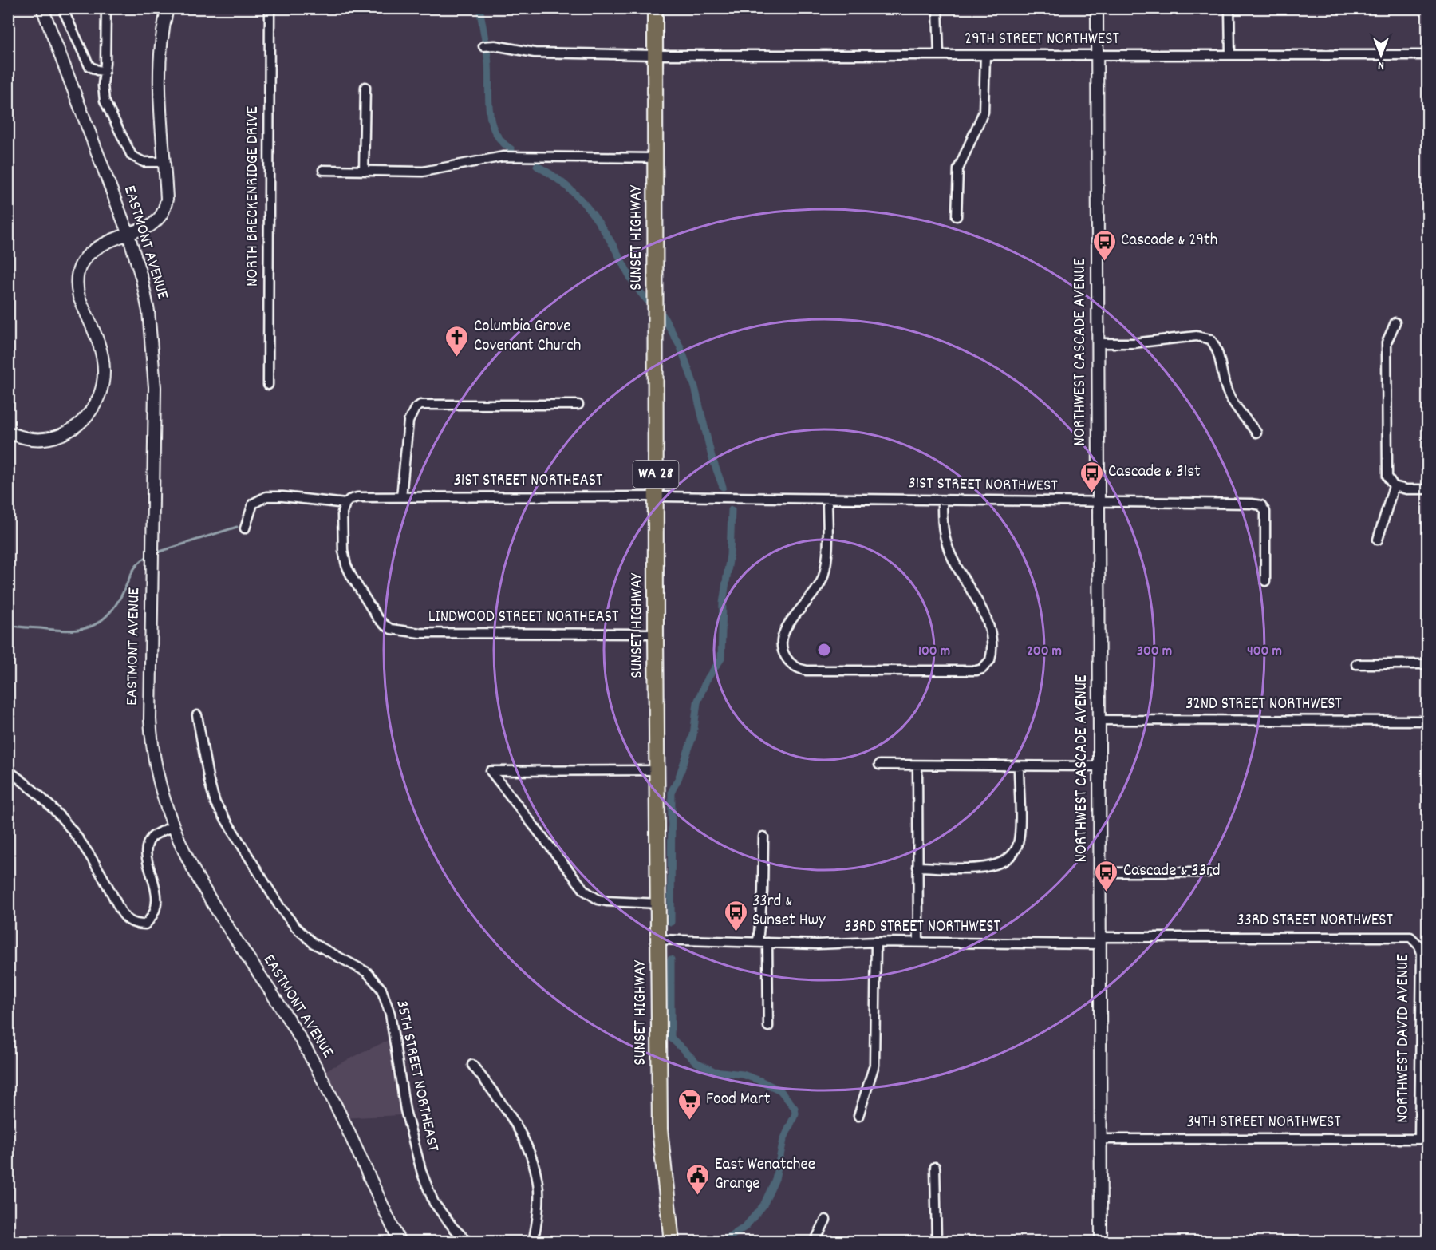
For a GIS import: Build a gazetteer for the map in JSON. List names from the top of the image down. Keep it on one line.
{"streets":{"highway":["SUNSET HIGHWAY","WA 28"],"main road":["EASTMONT AVENUE","NORTHWEST CASCADE AVENUE"],"street":["29TH STREET NORTHWEST","NORTH BRECKENRIDGE DRIVE","31ST STREET NORTHEAST","31ST STREET NORTHWEST","LINDWOOD STREET NORTHEAST","32ND STREET NORTHWEST","33RD STREET NORTHWEST","NORTHWEST DAVID AVENUE","35TH STREET NORTHEAST","34TH STREET NORTHWEST"]},"crossings":[["29TH STREET NORTHWEST","SUNSET HIGHWAY"],["29TH STREET NORTHWEST","NORTHWEST CASCADE AVENUE"],["SUNSET HIGHWAY","31ST STREET NORTHEAST"],["SUNSET HIGHWAY","31ST STREET NORTHWEST"],["SUNSET HIGHWAY","LINDWOOD STREET NORTHEAST"],["SUNSET HIGHWAY","33RD STREET NORTHWEST"],["NORTHWEST CASCADE AVENUE","31ST STREET NORTHWEST"],["NORTHWEST CASCADE AVENUE","32ND STREET NORTHWEST"],["NORTHWEST CASCADE AVENUE","33RD STREET NORTHWEST"],["NORTHWEST CASCADE AVENUE","34TH STREET NORTHWEST"],["31ST STREET NORTHEAST","31ST STREET NORTHWEST"],["31ST STREET NORTHEAST","LINDWOOD STREET NORTHEAST"],["33RD STREET NORTHWEST","NORTHWEST DAVID AVENUE"],["NORTHWEST DAVID AVENUE","34TH STREET NORTHWEST"]],"places":{"bus stop":["Cascade & 29th","Cascade & 31st","Cascade & 33rd","33rd & Sunset Hwy"],"church":["Columbia Grove Covenant Church"],"supermarket":["Food Mart"],"public building":["East Wenatchee Grange"]},"north":"bottom","rings":["100 m","200 m","300 m","400 m"]}
